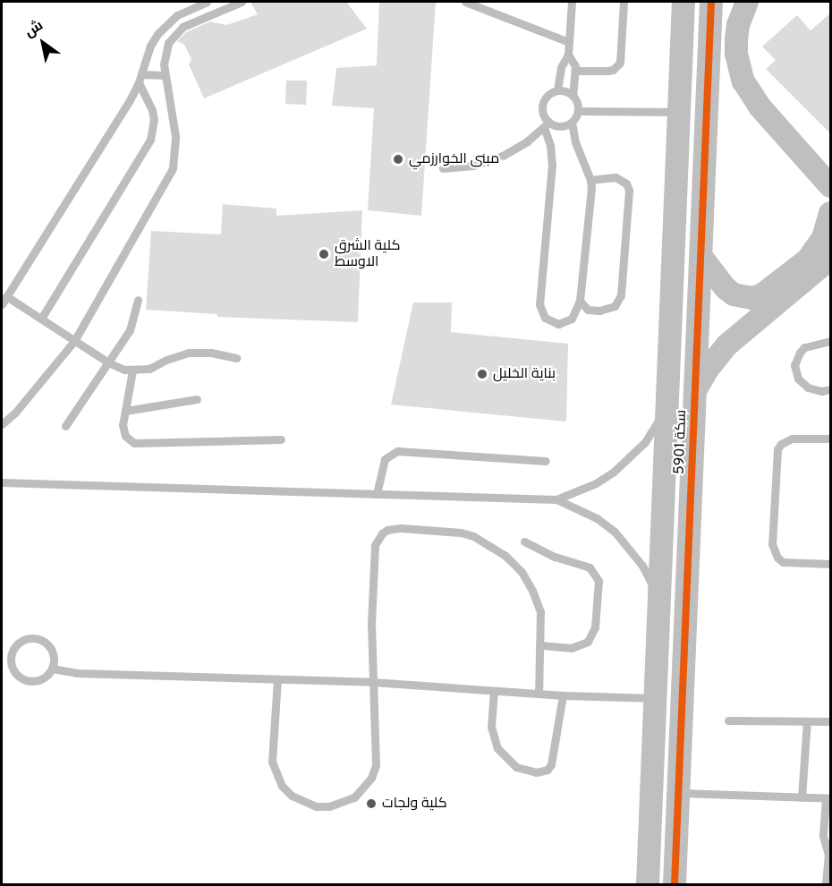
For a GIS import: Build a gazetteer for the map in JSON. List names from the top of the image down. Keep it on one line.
{"streets":{"street":["سكة 5901"]},"places":["مبنى الخوارزمي","كلية الشرق الاوسط","بناية الخليل","كلية ولجات"],"north":"top left"}
